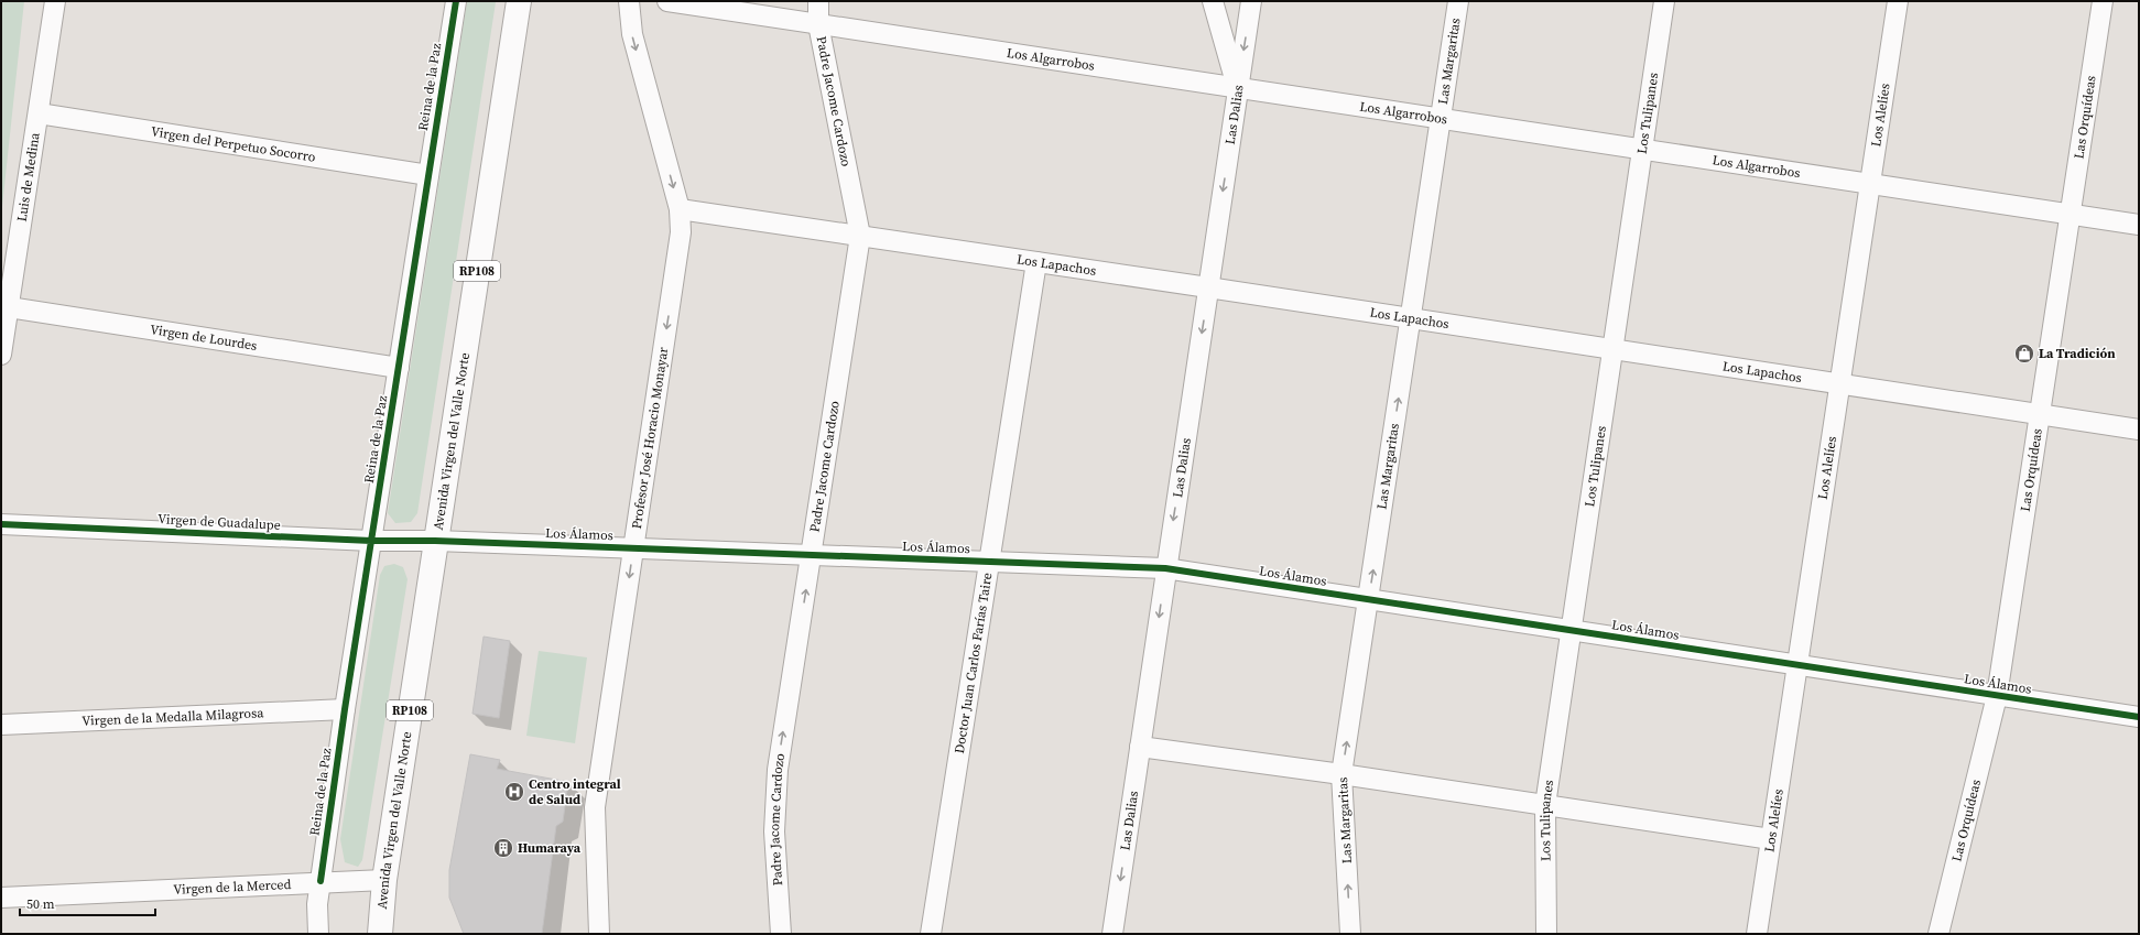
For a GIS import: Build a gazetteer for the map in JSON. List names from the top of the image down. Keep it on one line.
{"streets":{"main road":["RP108","Avenida Virgen del Valle Norte"],"street":["Los Algarrobos","Las Margaritas","Reina de la Paz","Padre Jacome Cardozo","Los Tulipanes","Las Dalias","Los Alelíes","Las Orquídeas","Virgen del Perpetuo Socorro","Luis de Medina","Los Lapachos","Virgen de Lourdes","Profesor José Horacio Monayar","Virgen de Guadalupe","Los Álamos","Doctor Juan Carlos Farías Taire","Virgen de la Medalla Milagrosa","Virgen de la Merced"]},"crossings":[["Los Algarrobos","Las Margaritas"],["Los Algarrobos","Padre Jacome Cardozo"],["Los Algarrobos","Los Tulipanes"],["Los Algarrobos","Las Dalias"],["Los Algarrobos","Los Alelíes"],["Los Algarrobos","Las Orquídeas"],["Las Margaritas","Los Lapachos"],["Las Margaritas","Los Álamos"],["Reina de la Paz","Virgen del Perpetuo Socorro"],["Reina de la Paz","Virgen de Lourdes"],["Reina de la Paz","Virgen de Guadalupe"],["Reina de la Paz","Virgen de la Medalla Milagrosa"],["Reina de la Paz","Virgen de la Merced"],["Padre Jacome Cardozo","Los Lapachos"],["Padre Jacome Cardozo","Los Álamos"],["Los Tulipanes","Los Lapachos"],["Los Tulipanes","Los Álamos"],["Las Dalias","Los Lapachos"],["Las Dalias","Los Álamos"],["Los Alelíes","Los Lapachos"],["Los Alelíes","Los Álamos"],["Las Orquídeas","Los Lapachos"],["Las Orquídeas","Los Álamos"],["Virgen del Perpetuo Socorro","Luis de Medina"],["Luis de Medina","Virgen de Lourdes"],["Los Lapachos","Profesor José Horacio Monayar"],["Los Lapachos","Doctor Juan Carlos Farías Taire"],["Profesor José Horacio Monayar","Los Álamos"],["Avenida Virgen del Valle Norte","Virgen de Guadalupe"],["Avenida Virgen del Valle Norte","Los Álamos"],["Avenida Virgen del Valle Norte","Virgen de la Merced"],["Virgen de Guadalupe","Los Álamos"],["Los Álamos","Doctor Juan Carlos Farías Taire"]],"one_way":["Las Margaritas","Padre Jacome Cardozo","Las Dalias","Profesor José Horacio Monayar"],"places":{"shop":["La Tradición"],"hospital":["Centro integral de Salud"],"building":["Humaraya"]},"scale_bar":"50 m"}
